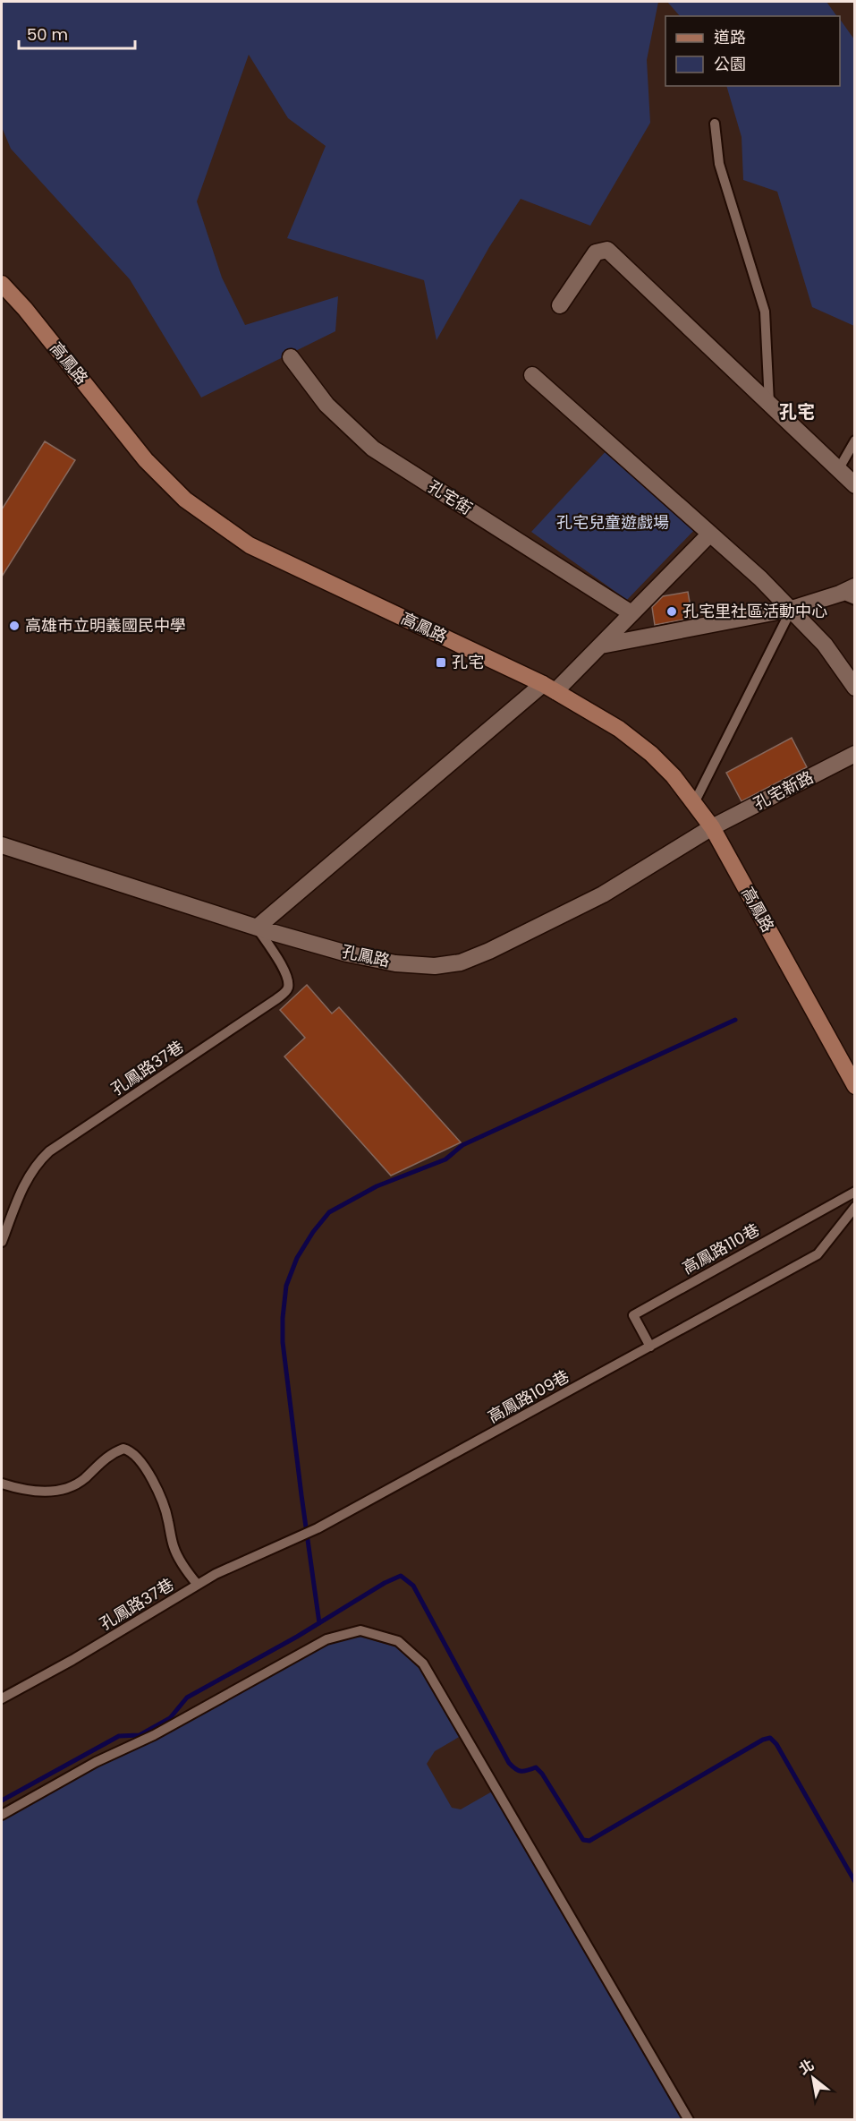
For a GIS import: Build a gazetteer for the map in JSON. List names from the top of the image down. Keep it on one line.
{"streets":{"street":["高鳳路","孔宅街","孔宅新路","孔鳳路"],"lane":["孔鳳路37巷","高鳳路110巷","高鳳路109巷"]},"crossings":[["高鳳路","孔宅新路"],["高鳳路","孔鳳路"],["孔宅新路","孔鳳路"],["孔鳳路","孔鳳路37巷"],["孔鳳路37巷","高鳳路109巷"],["高鳳路110巷","高鳳路109巷"]],"districts":["孔宅"],"parks":["孔宅兒童遊戲場"],"places":{"other":["孔宅里社區活動中心","高雄市立明義國民中學"],"transit":["孔宅"]},"legend":["道路","公園"],"scale_bar":"50 m","north":"top left"}
